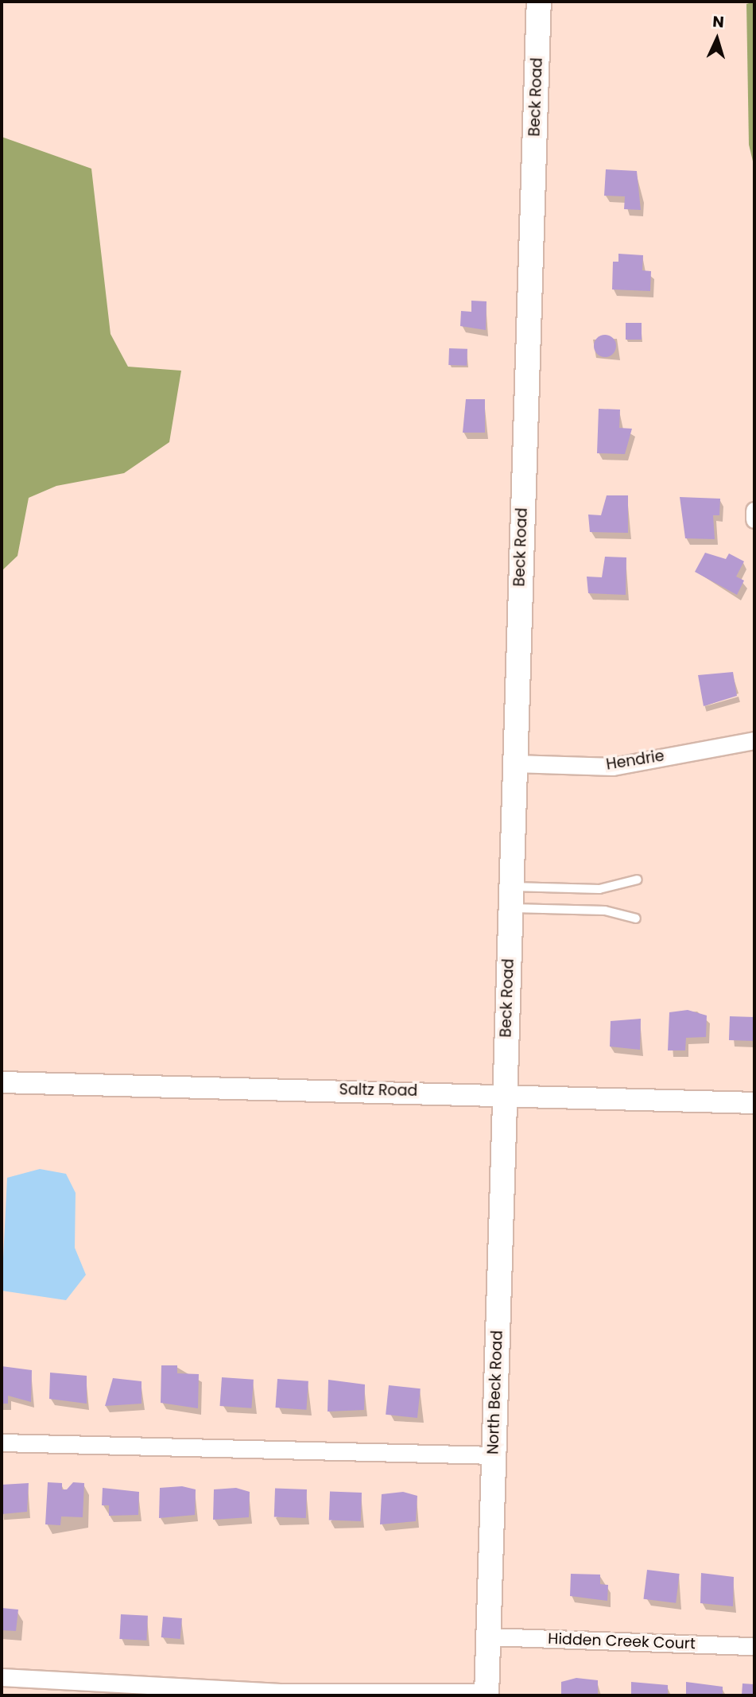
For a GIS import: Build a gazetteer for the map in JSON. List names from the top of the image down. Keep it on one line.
{"streets":{"main road":["Beck Road","North Beck Road"],"street":["Hendrie","Saltz Road","Hidden Creek Court"]},"crossings":[["Beck Road","Hendrie"],["Beck Road","Saltz Road"],["Beck Road","North Beck Road"],["Saltz Road","North Beck Road"],["North Beck Road","Hidden Creek Court"]],"north":"top"}
